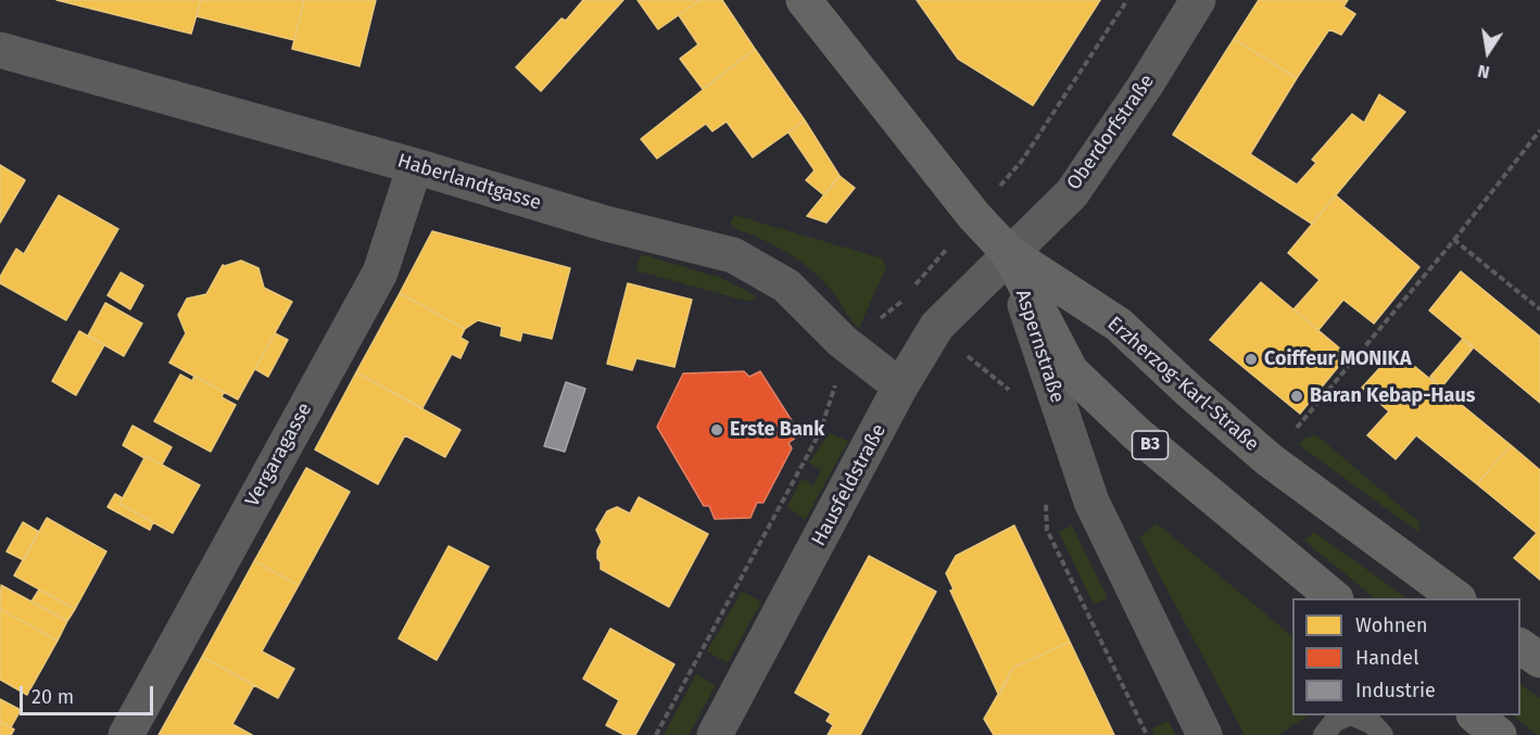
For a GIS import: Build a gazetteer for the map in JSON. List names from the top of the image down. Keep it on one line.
{"streets":{"main road":["Aspernstraße","Erzherzog-Karl-Straße","B3"],"street":["Oberdorfstraße","Haberlandtgasse","Vergaragasse","Hausfeldstraße"]},"crossings":[["Oberdorfstraße","Aspernstraße"],["Oberdorfstraße","Erzherzog-Karl-Straße"],["Oberdorfstraße","B3"],["Oberdorfstraße","Hausfeldstraße"],["Haberlandtgasse","Vergaragasse"],["Haberlandtgasse","Hausfeldstraße"],["Aspernstraße","Erzherzog-Karl-Straße"],["Aspernstraße","B3"],["Aspernstraße","Hausfeldstraße"],["Erzherzog-Karl-Straße","B3"],["Erzherzog-Karl-Straße","Hausfeldstraße"],["B3","Hausfeldstraße"]],"places":["Coiffeur MONIKA","Baran Kebap-Haus","Erste Bank"],"legend":["Wohnen","Handel","Industrie"],"scale_bar":"20 m","north":"bottom"}
